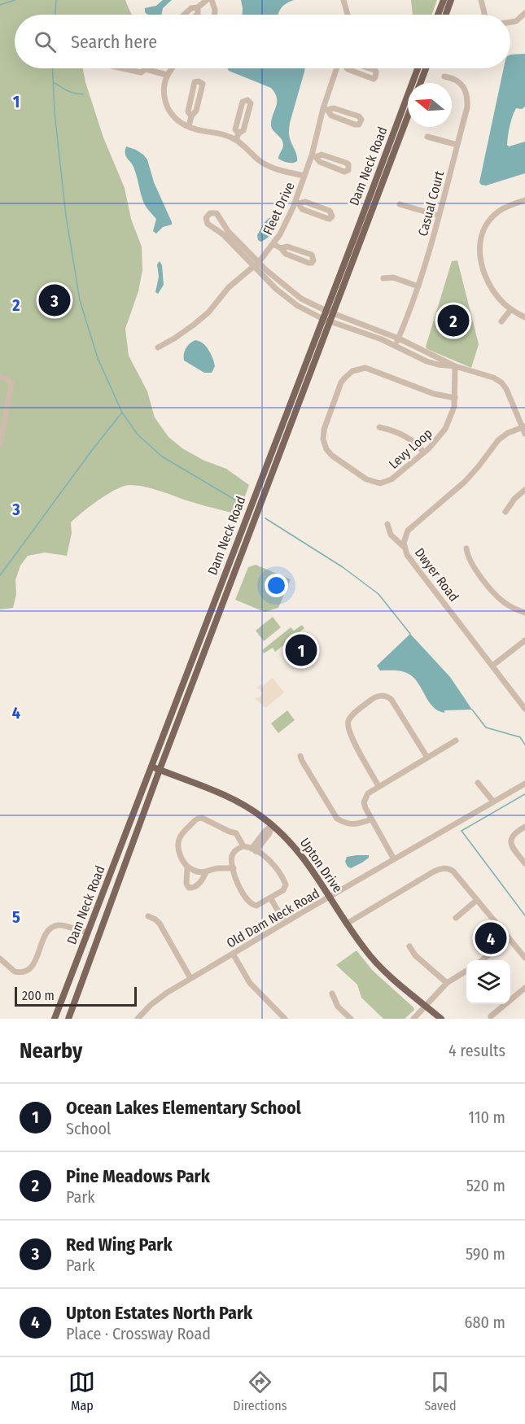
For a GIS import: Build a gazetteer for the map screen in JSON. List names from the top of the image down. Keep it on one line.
{"streets":{"main road":["Dam Neck Road","Upton Drive"],"street":["Casual Court","Fleet Drive","Levy Loop","Dwyer Road","Old Dam Neck Road"]},"crossings":[["Dam Neck Road","Upton Drive"],["Upton Drive","Old Dam Neck Road"]],"scale_bar":"200 m","north":"left","page":{"search":"Search here","pins":["3","2","1","4"],"scale":"200 m","heading":["Nearby","4 results"],"list":[{"mark":"1","name":"Ocean Lakes Elementary School","note":"School","value":"110 m"},{"mark":"2","name":"Pine Meadows Park","note":"Park","value":"520 m"},{"mark":"3","name":"Red Wing Park","note":"Park","value":"590 m"},{"mark":"4","name":"Upton Estates North Park","note":"Place · Crossway Road","value":"680 m"}],"nav":["Map","Directions","Saved"]},"grid":{"rows":["1","2","3","4","5"]}}
